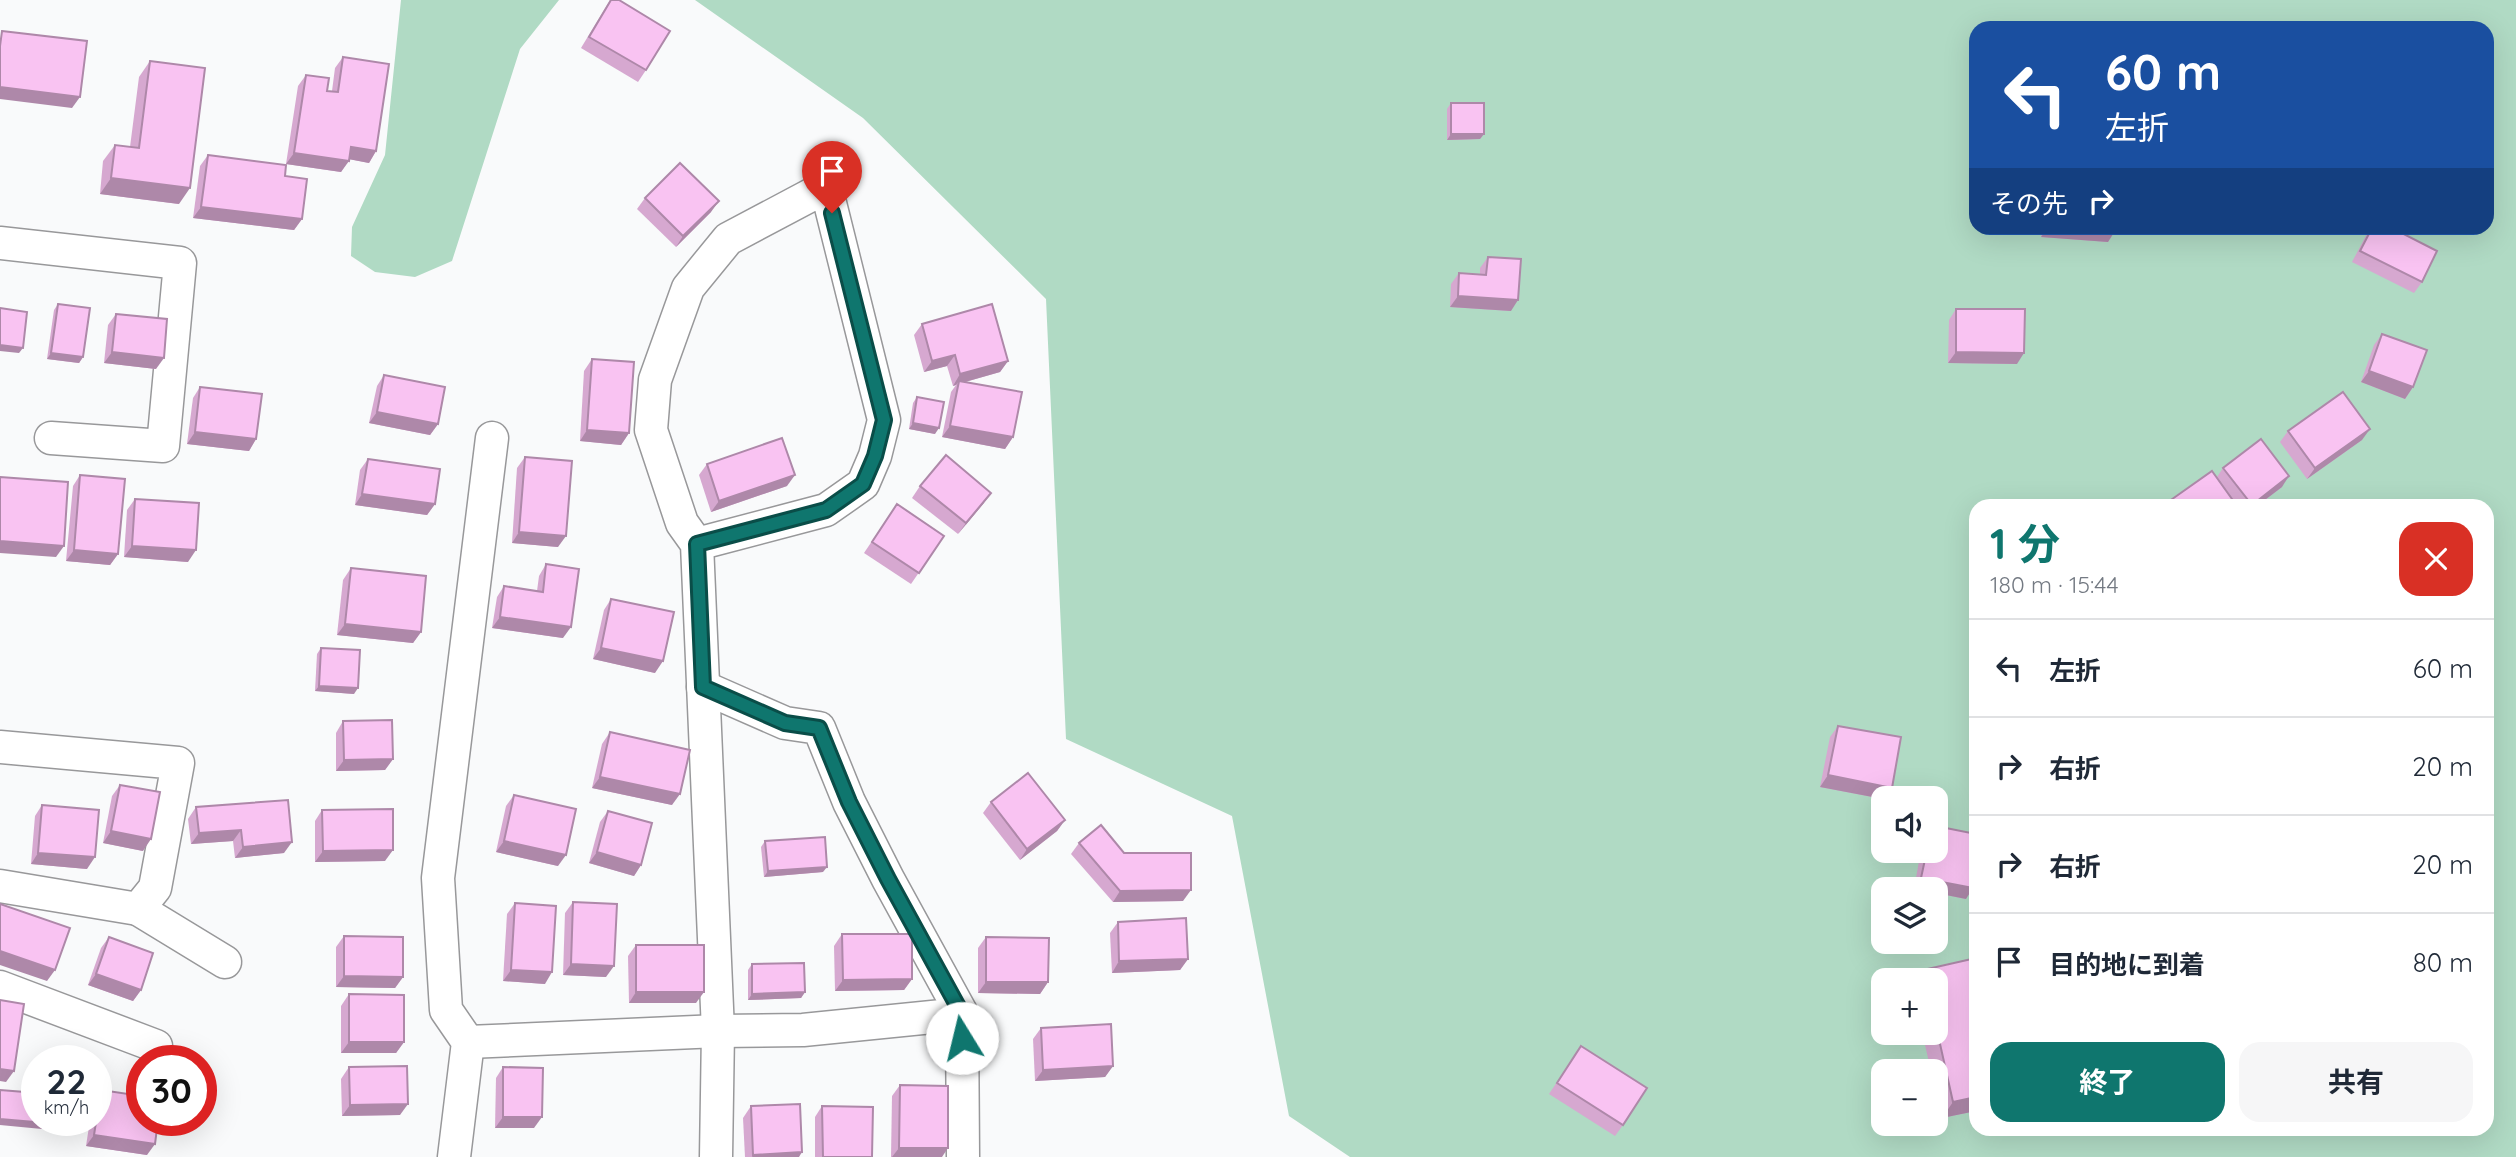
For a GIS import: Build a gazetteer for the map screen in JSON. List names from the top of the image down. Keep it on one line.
{"page":{"turn":["60 m","左折"],"then":"その先","heading":["1 分","180 m · 15:44"],"list":[{"name":"左折","value":"60 m"},{"name":"右折","value":"20 m"},{"name":"右折","value":"20 m"},{"name":"目的地に到着","value":"80 m"}],"map_buttons":["+","−"],"buttons":["終了","共有"],"speed":"22 km/h","limit":"30"}}
